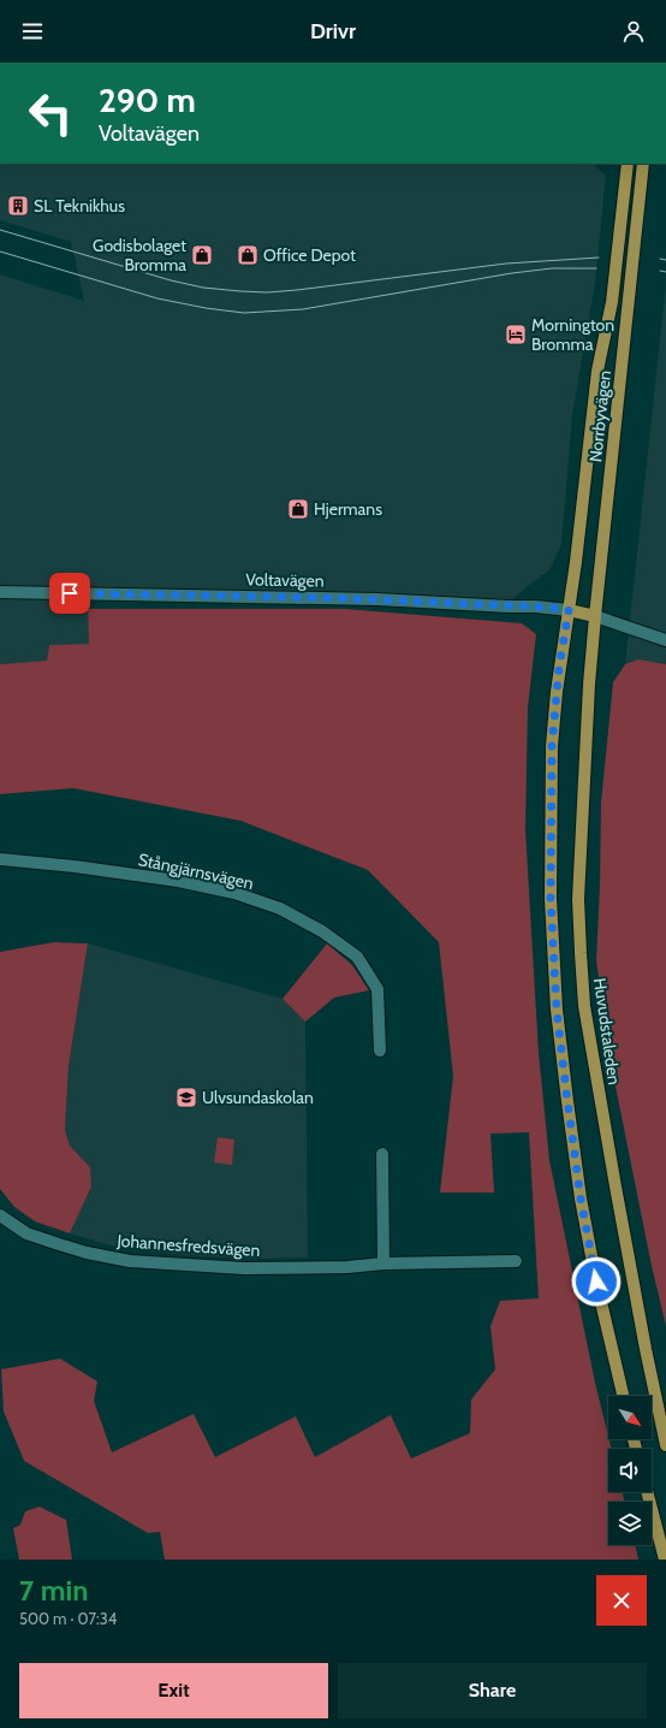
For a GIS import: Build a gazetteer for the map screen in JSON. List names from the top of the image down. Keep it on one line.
{"streets":{"main road":["Norrbyvägen","Huvudstaleden"],"street":["Voltavägen","Stångjärnsvägen","Johannesfredsvägen"]},"crossings":[["Norrbyvägen","Voltavägen"],["Norrbyvägen","Huvudstaleden"]],"places":{"building":["SL Teknikhus"],"shop":["Godisbolaget Bromma","Office Depot","Hjermans"],"hotel":["Mornington Bromma"],"school or university":["Ulvsundaskolan"]},"north":"bottom right","page":{"header":"Drivr","turn":["290 m","Voltavägen"],"heading":["7 min","500 m · 07:34"],"buttons":["Exit","Share"]}}
